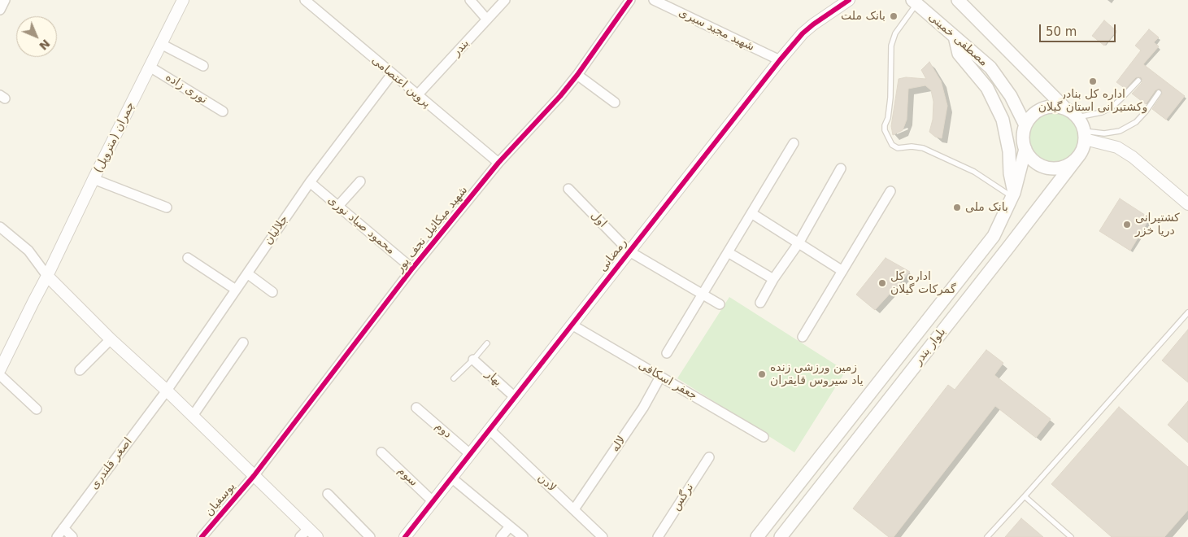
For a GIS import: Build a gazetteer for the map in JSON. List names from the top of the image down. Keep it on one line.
{"streets":{"main road":["مصطفی خمینی","بلوار بندر"],"street":["شهید مجید سیری","بندر","پروین اعتصامی","نوری زاده","چمران (متروپل)","اول","محمود صیاد نوری","شهید میکائیل نجف پور","جلالیان","رمضانی","بهار","جعفر اسکافی","دوم","لاله","اصغر قلندری","سوم","لادن","نرگس","یوسفیان"]},"crossings":[["شهید مجید سیری","رمضانی"],["مصطفی خمینی","بلوار بندر"],["بندر","پروین اعتصامی"],["پروین اعتصامی","شهید میکائیل نجف پور"],["پروین اعتصامی","جلالیان"],["نوری زاده","چمران (متروپل)"],["اول","رمضانی"],["محمود صیاد نوری","شهید میکائیل نجف پور"],["محمود صیاد نوری","جلالیان"],["شهید میکائیل نجف پور","یوسفیان"],["جلالیان","اصغر قلندری"],["رمضانی","بهار"],["رمضانی","جعفر اسکافی"],["رمضانی","دوم"],["رمضانی","سوم"],["رمضانی","لادن"],["جعفر اسکافی","لاله"],["لاله","لادن"]],"places":["بانک ملت","اداره کل بنادر وکشتیرانی استان گیلان","بانک ملی","کشتیرانی دریا خزر","اداره کل گمرکات گیلان","زمین ورزشی زنده یاد سیروس قایقران"],"scale_bar":"50 m","north":"bottom right"}
